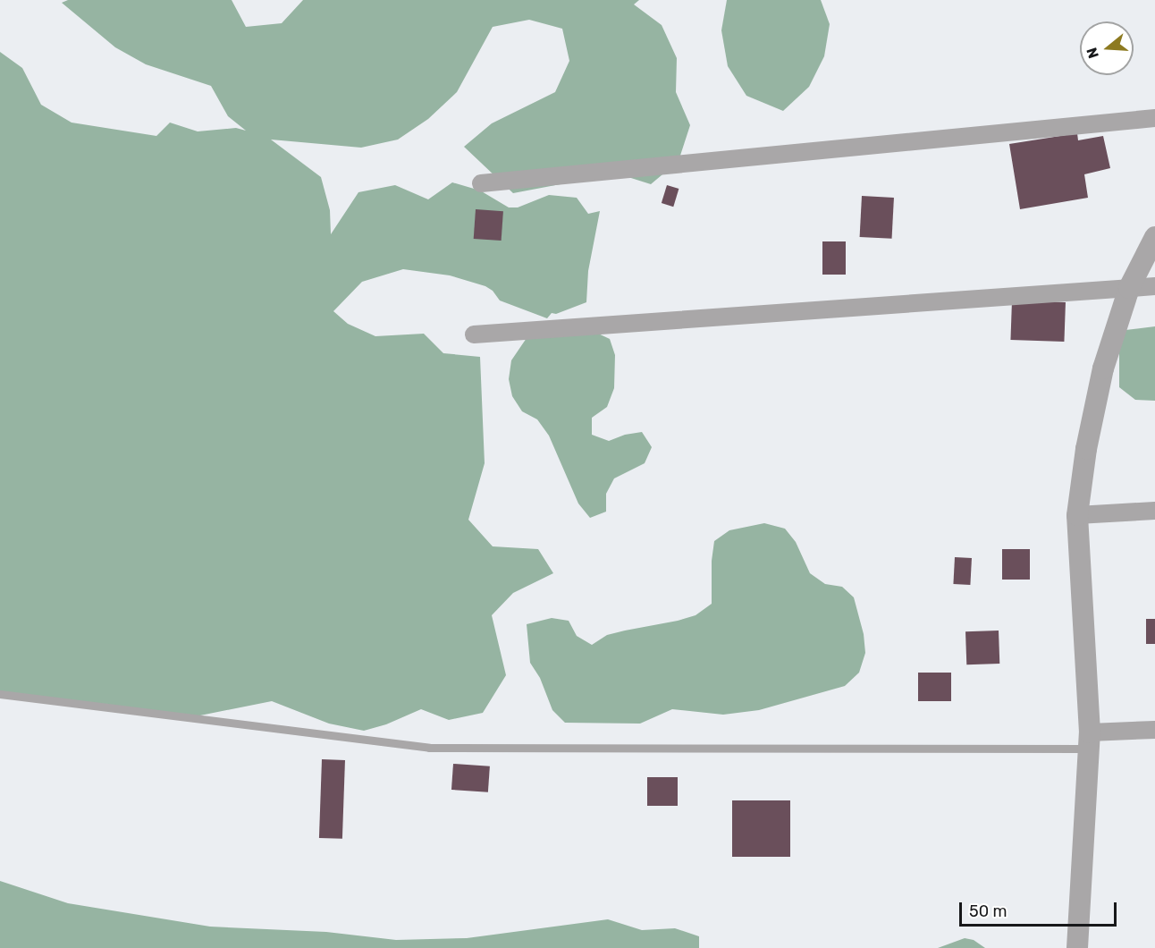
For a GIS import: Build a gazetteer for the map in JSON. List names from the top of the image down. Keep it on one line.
{"scale_bar":"50 m","north":"left"}
